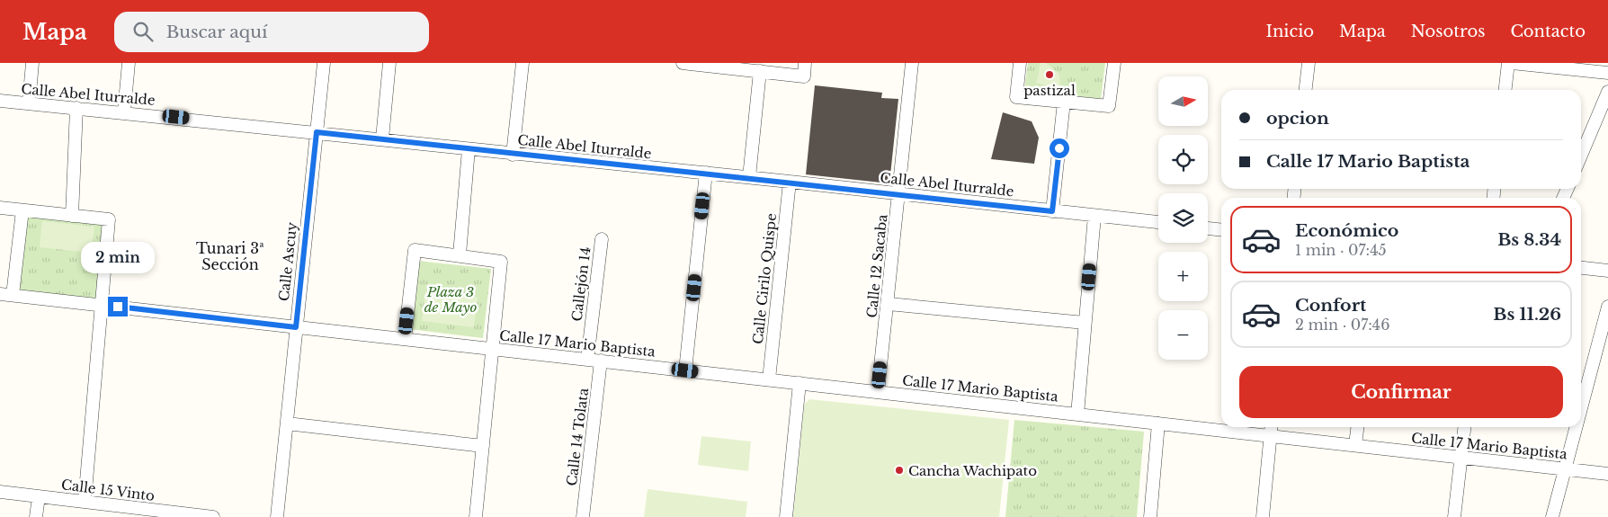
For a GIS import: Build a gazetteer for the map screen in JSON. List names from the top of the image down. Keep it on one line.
{"streets":{"street":["Calle Abel Iturralde","Calle Ascuy","Calle 12 Sacaba","Calle Cirilo Quispe","Callejón 14","Calle 17 Mario Baptista","Calle 14 Tolata","Calle 15 Vinto"]},"crossings":[["Calle Abel Iturralde","Calle Ascuy"],["Calle Abel Iturralde","Calle 12 Sacaba"],["Calle Abel Iturralde","Calle Cirilo Quispe"],["Calle Ascuy","Calle 17 Mario Baptista"],["Calle 12 Sacaba","Calle 17 Mario Baptista"],["Calle Cirilo Quispe","Calle 17 Mario Baptista"],["Callejón 14","Calle 17 Mario Baptista"],["Calle 17 Mario Baptista","Calle 14 Tolata"]],"districts":["Tunari 3ª Sección"],"parks":["Plaza 3 de Mayo"],"places":["pastizal","Cancha Wachipato"],"north":"right","page":{"header":"Mapa","search":"Buscar aquí","nav":["Inicio","Mapa","Nosotros","Contacto"],"map_buttons":["+","−"],"banner":["opcion","Calle 17 Mario Baptista"],"list":[{"name":"Económico","note":"1 min · 07:45","value":"Bs 8.34"},{"name":"Confort","note":"2 min · 07:46","value":"Bs 11.26"}],"bubble":"2 min","buttons":"Confirmar"}}
